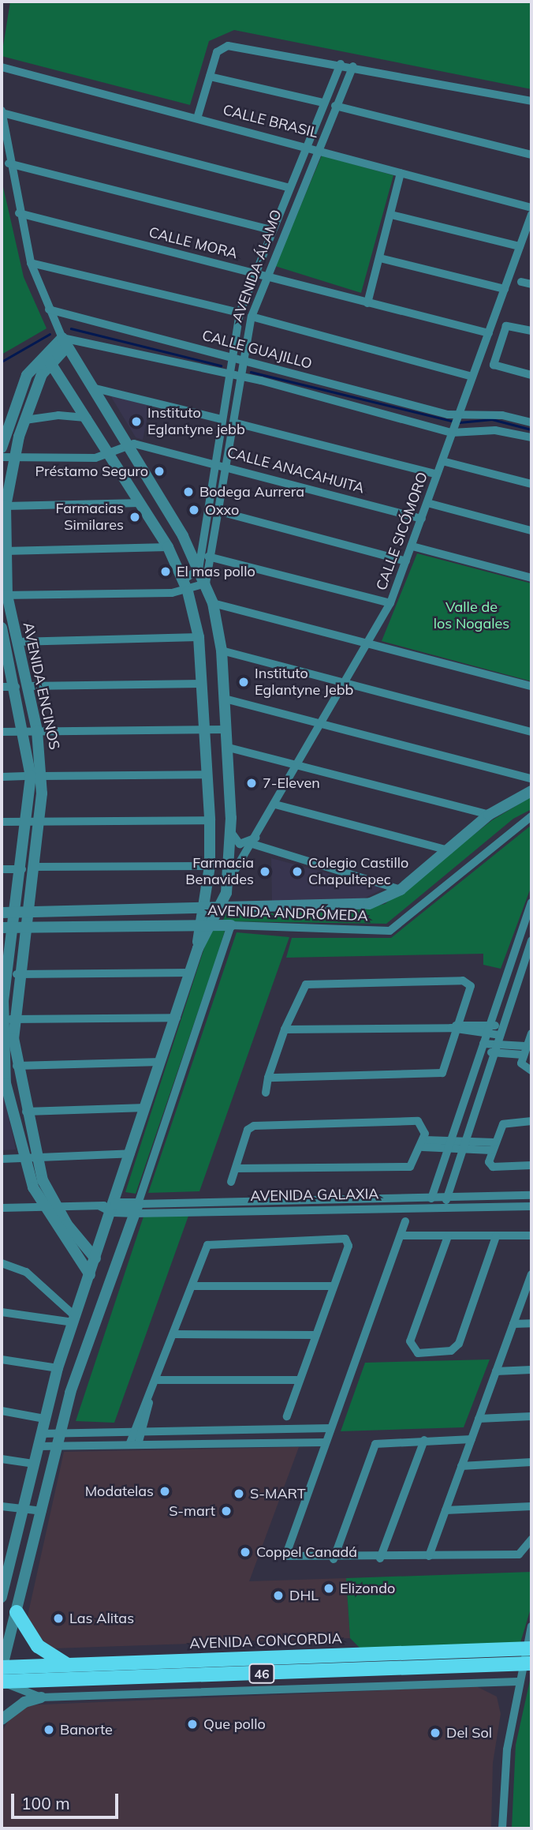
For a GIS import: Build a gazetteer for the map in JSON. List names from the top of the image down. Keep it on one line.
{"streets":{"main road":["AVENIDA CONCORDIA","46"],"street":["CALLE BRASIL","CALLE MORA","AVENIDA ÁLAMO","CALLE GUAJILLO","CALLE ANACAHUITA","CALLE SICÓMORO","AVENIDA ENCINOS","AVENIDA ANDRÓMEDA","AVENIDA GALAXIA"]},"crossings":[["CALLE BRASIL","AVENIDA ÁLAMO"],["CALLE MORA","AVENIDA ÁLAMO"],["CALLE MORA","CALLE SICÓMORO"],["AVENIDA ÁLAMO","CALLE GUAJILLO"],["AVENIDA ÁLAMO","CALLE ANACAHUITA"],["CALLE GUAJILLO","CALLE SICÓMORO"],["CALLE GUAJILLO","AVENIDA ENCINOS"],["CALLE ANACAHUITA","CALLE SICÓMORO"],["AVENIDA ENCINOS","AVENIDA ANDRÓMEDA"],["AVENIDA ENCINOS","AVENIDA GALAXIA"],["AVENIDA CONCORDIA","46"]],"parks":["Valle de los Nogales"],"places":["Instituto Eglantyne jebb","Préstamo Seguro","Bodega Aurrera","Oxxo","Farmacias Similares","El mas pollo","Instituto Eglantyne Jebb","7-Eleven","Farmacia Benavides","Colegio Castillo Chapultepec","Modatelas","S-MART","S-mart","Coppel Canadá","Elizondo","DHL","Las Alitas","Que pollo","Banorte","Del Sol"],"scale_bar":"100 m"}
